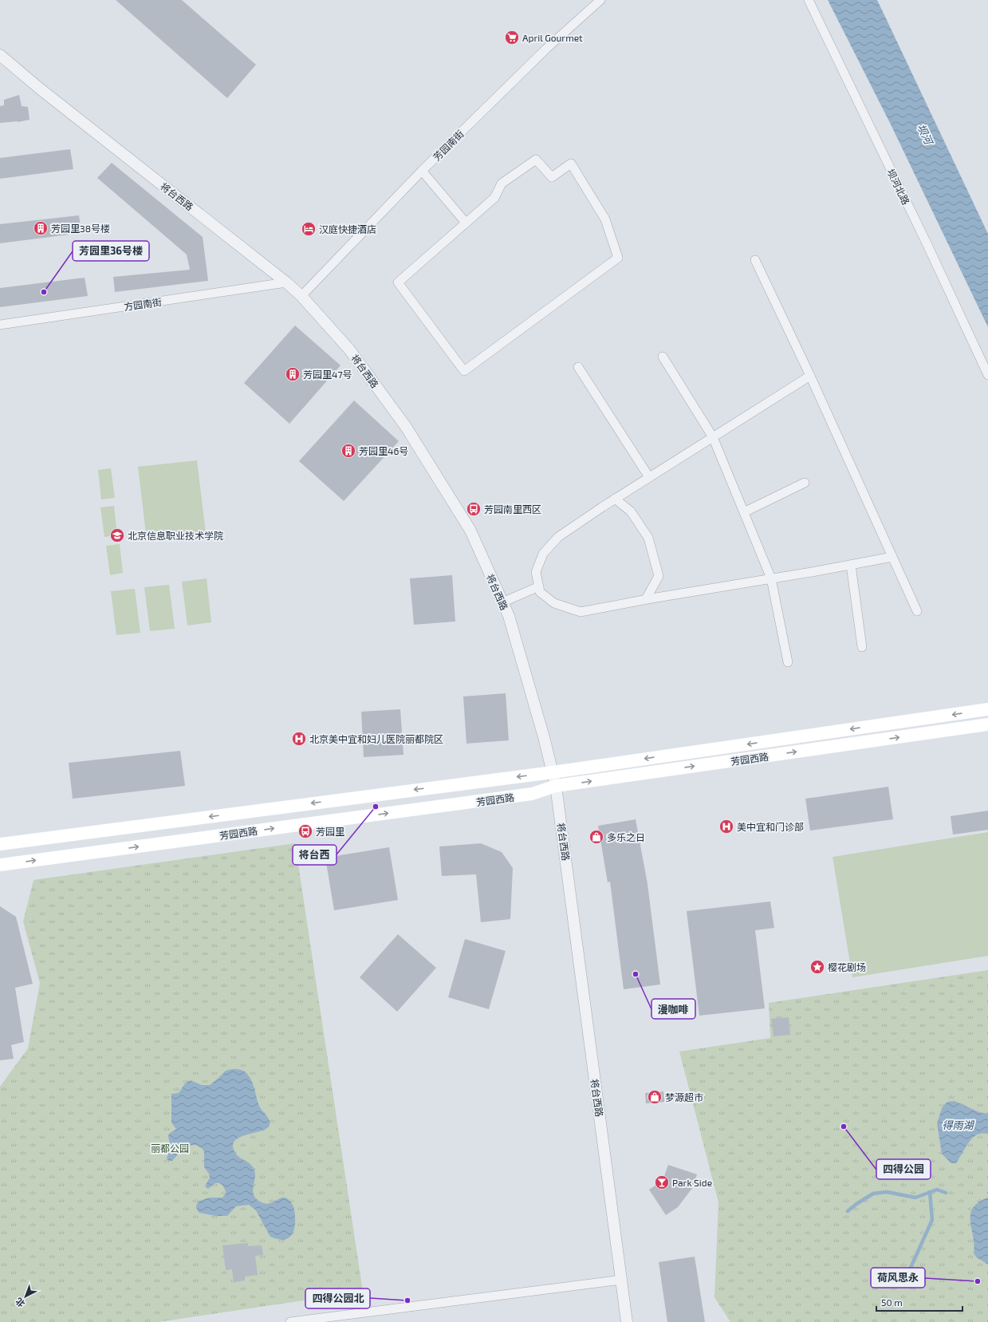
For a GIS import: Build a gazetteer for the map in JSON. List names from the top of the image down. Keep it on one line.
{"streets":{"main road":["芳园西路"],"street":["芳园南街","坝河北路","将台西路","方园南街"]},"crossings":[["芳园南街","将台西路"],["将台西路","方园南街"],["将台西路","芳园西路"]],"water":["坝河","得雨湖"],"parks":["丽都公园"],"places":{"supermarket":["April Gourmet"],"building":["芳园里38号楼","芳园里47号","芳园里46号"],"hotel":["汉庭快捷酒店"],"other":["芳园里36号楼","将台西","漫咖啡","四得公园","荷风思永","四得公园北"],"bus stop":["芳园南里西区","芳园里"],"school or university":["北京信息职业技术学院"],"hospital":["北京美中宜和妇儿医院丽都院区","美中宜和门诊部"],"shop":["多乐之日","梦源超市"],"place":["樱花剧场"],"bar":["Park Side"]},"scale_bar":"50 m","north":"bottom left"}
